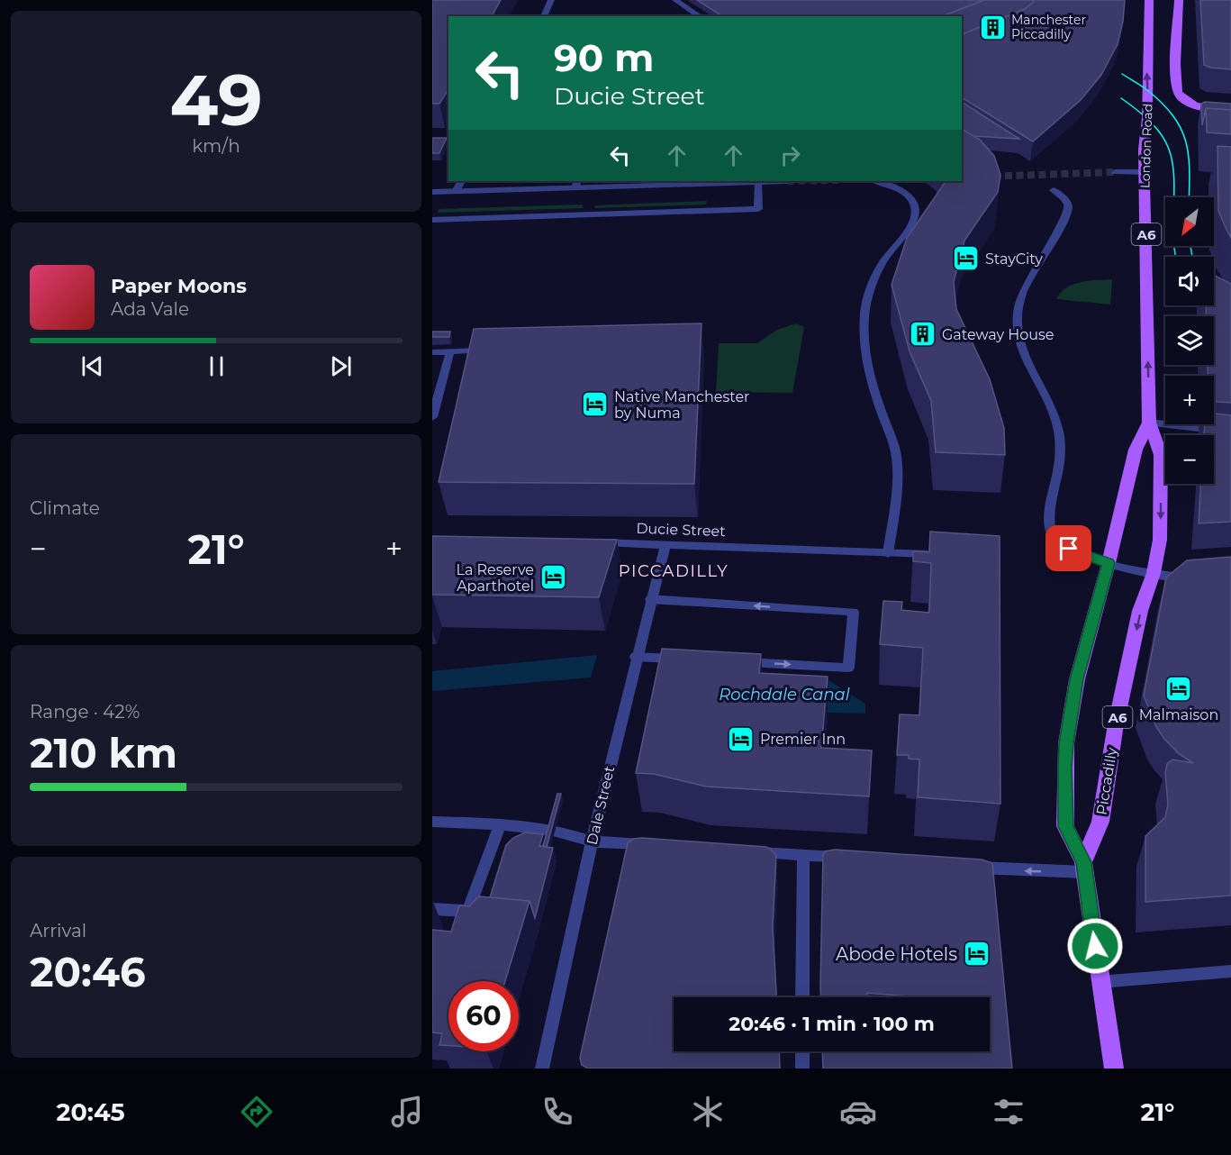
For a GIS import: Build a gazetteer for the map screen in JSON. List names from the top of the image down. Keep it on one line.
{"streets":{"main road":["London Road","A6","Piccadilly"],"street":["Ducie Street","Dale Street"]},"crossings":[["London Road","A6"],["London Road","Piccadilly"],["A6","Piccadilly"],["Ducie Street","Dale Street"]],"districts":["PICCADILLY"],"water":["Rochdale Canal"],"places":{"building":["Manchester Piccadilly","Gateway House"],"hotel":["StayCity","Native Manchester by Numa","La Reserve Aparthotel","Malmaison","Premier Inn","Abode Hotels"]},"north":"bottom left","page":{"tile":[["49","km/h"],"Climate",["Range · 42%","210 km"],["Arrival","20:46"]],"turn":["90 m","Ducie Street"],"map_buttons":["+","−"],"song":["Paper Moons","Ada Vale"],"heat":["−","21°","+"],"limit":"60","trip":"20:46 · 1 min · 100 m","tabs":["20:45","21°"]}}
